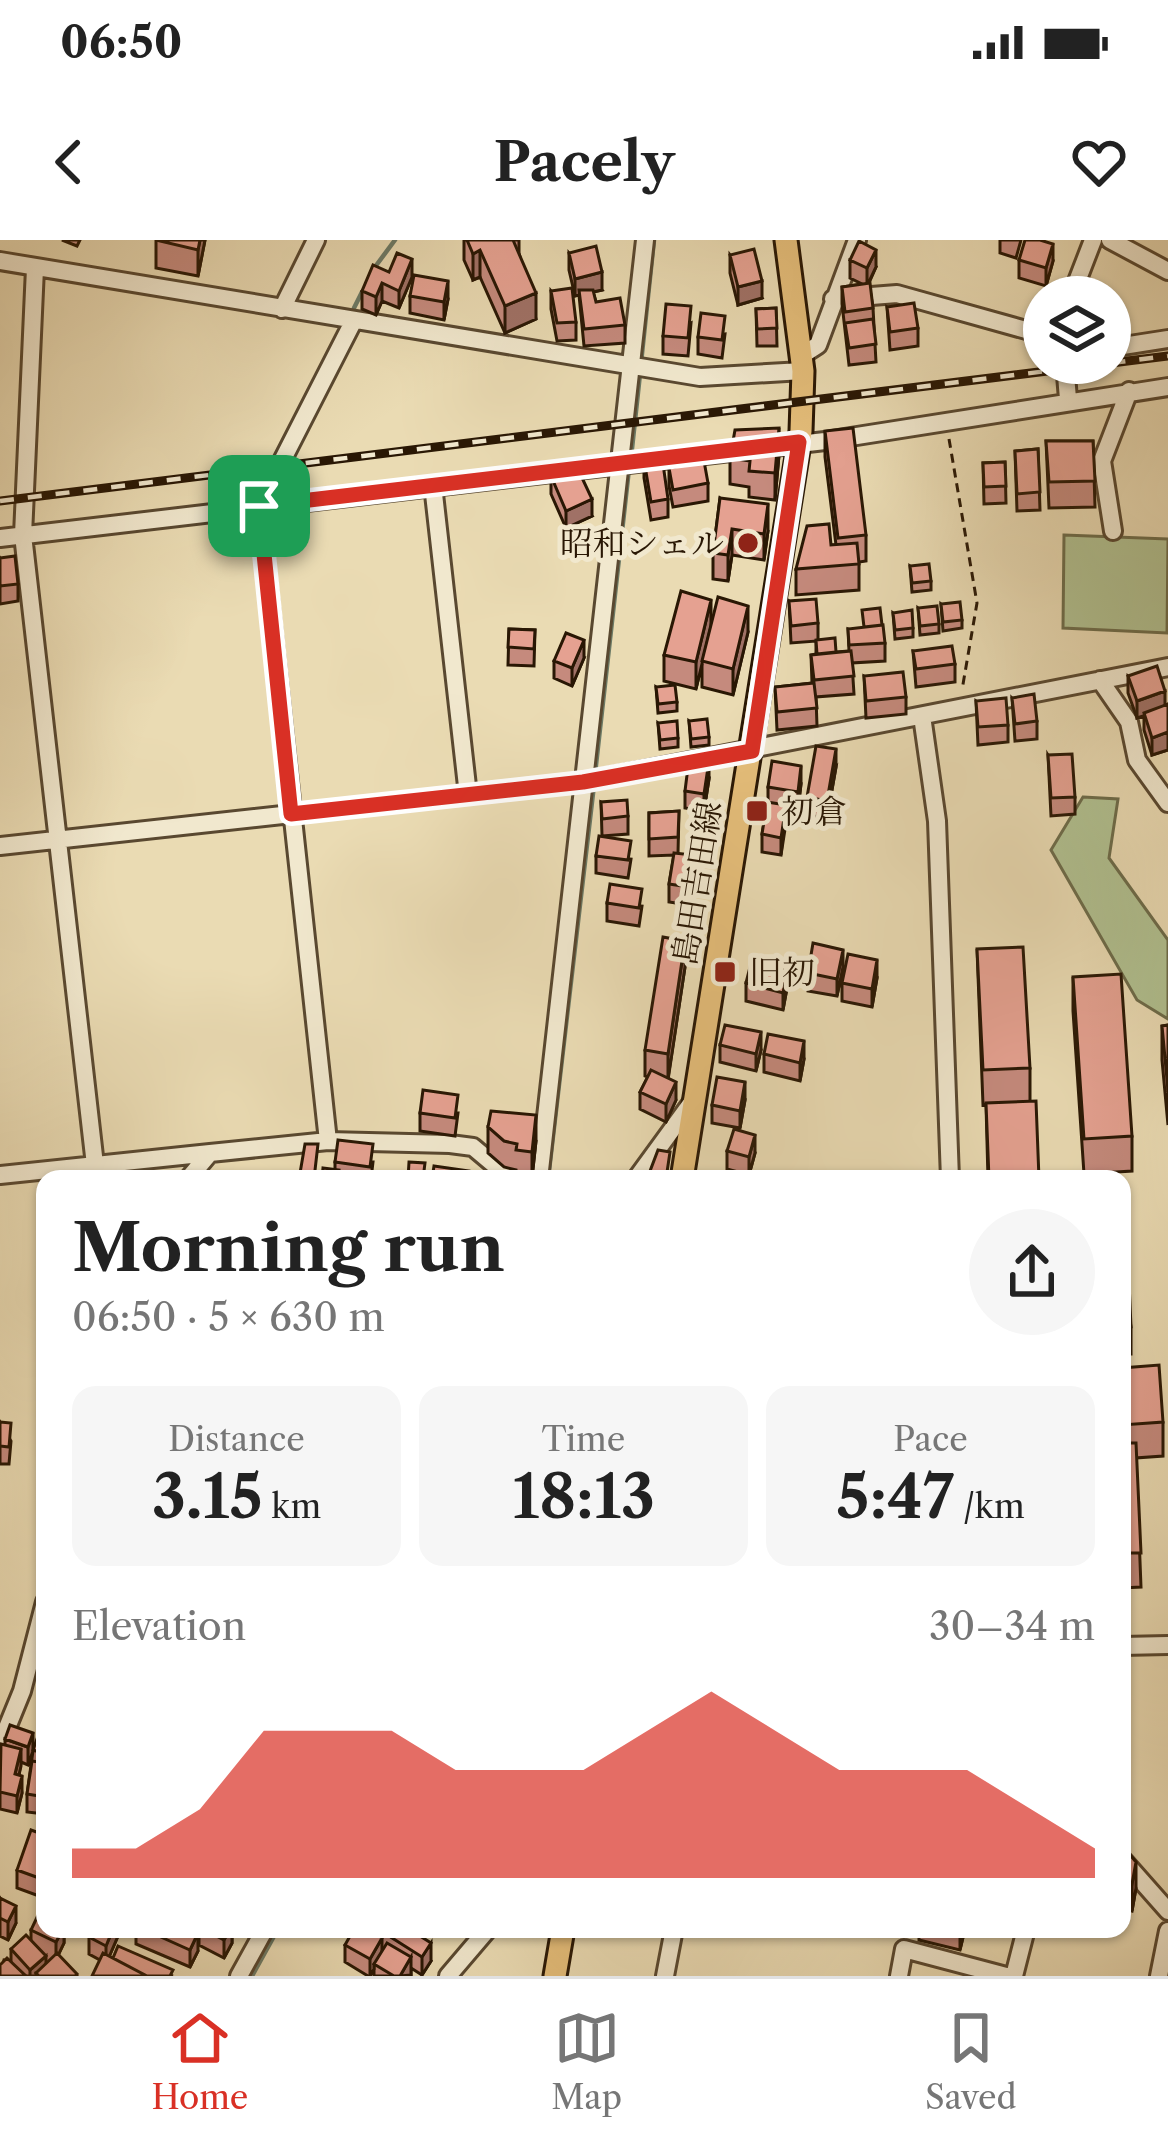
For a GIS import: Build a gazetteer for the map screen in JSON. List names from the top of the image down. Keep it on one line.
{"streets":{"main road":["島田吉田線"]},"places":{"other":["昭和シェル"],"transit":["初倉","旧初"]},"page":{"status":"06:50","header":"Pacely","heading":["Morning run","06:50 · 5 × 630 m"],"stats":[["Distance","3.15 km"],["Time","18:13"],["Pace","5:47 /km"]],"chart":["Elevation","30–34 m"],"tabs":["Home","Map","Saved"]}}
